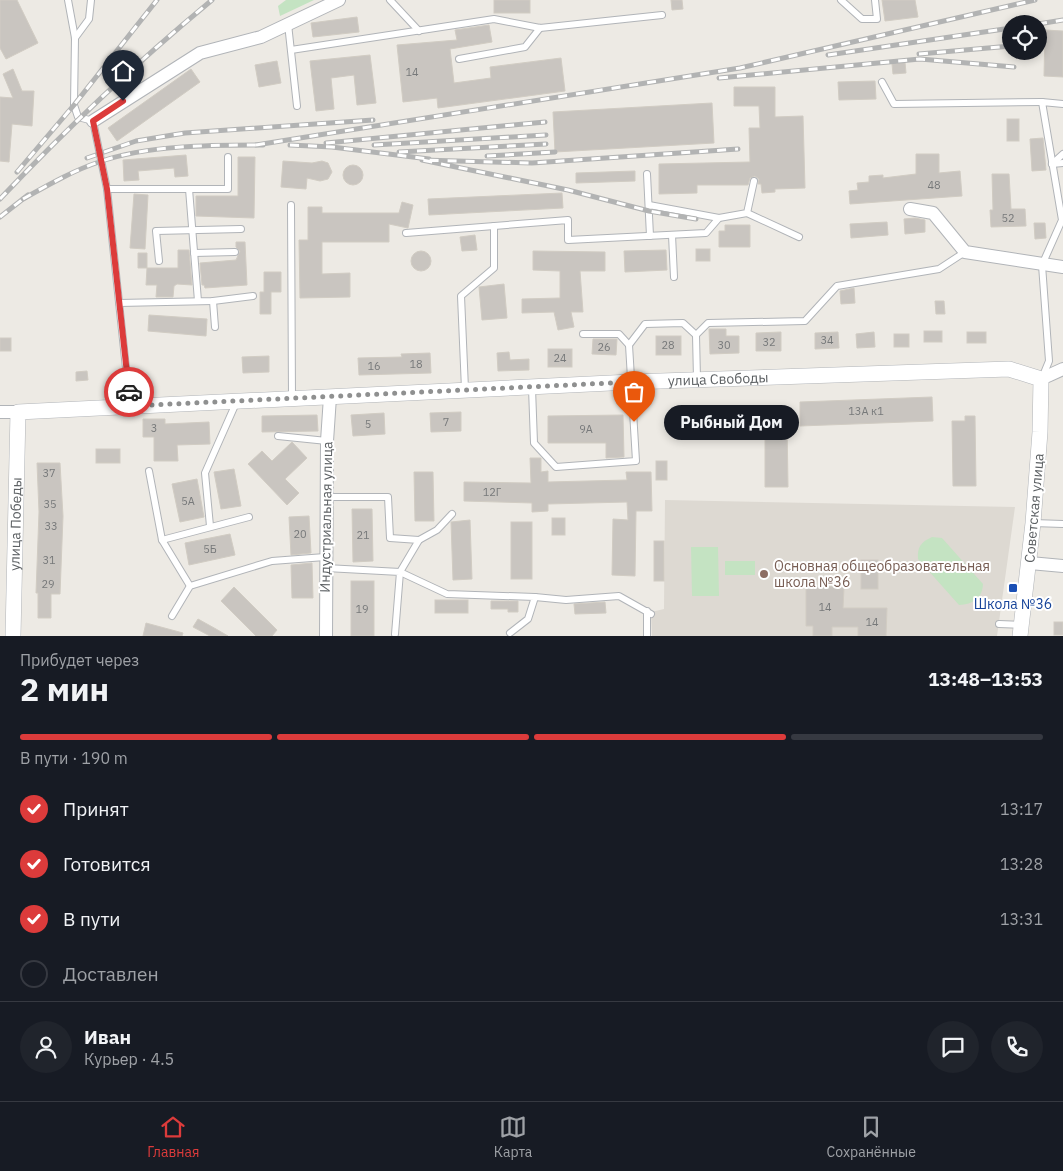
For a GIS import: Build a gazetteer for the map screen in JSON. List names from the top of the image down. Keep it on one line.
{"streets":{"street":["улица Свободы","Советская улица","Индустриальная улица","улица Победы"]},"crossings":[["улица Свободы","Советская улица"],["улица Свободы","Индустриальная улица"],["улица Свободы","улица Победы"]],"places":{"other":["Рыбный Дом","Основная общеобразовательная школа №36"],"transit":["Школа №36"]},"house_numbers":["14","48","52","34","32","28","30","26","24","18","16","13А к1","7","5","3","9А","37","12Г","5А","35","33","20","21","5Б","31","29","14","19","14"],"page":{"bubble":"Рыбный Дом","heading":["2 мин","Прибудет через","13:48–13:53"],"panel":["Иван","Курьер · 4.5"],"bar":"В пути · 190 m","list":[["Принят","13:17"],["Готовится","13:28"],["В пути","13:31"],"Доставлен"],"tabs":["Главная","Карта","Сохранённые"]}}
